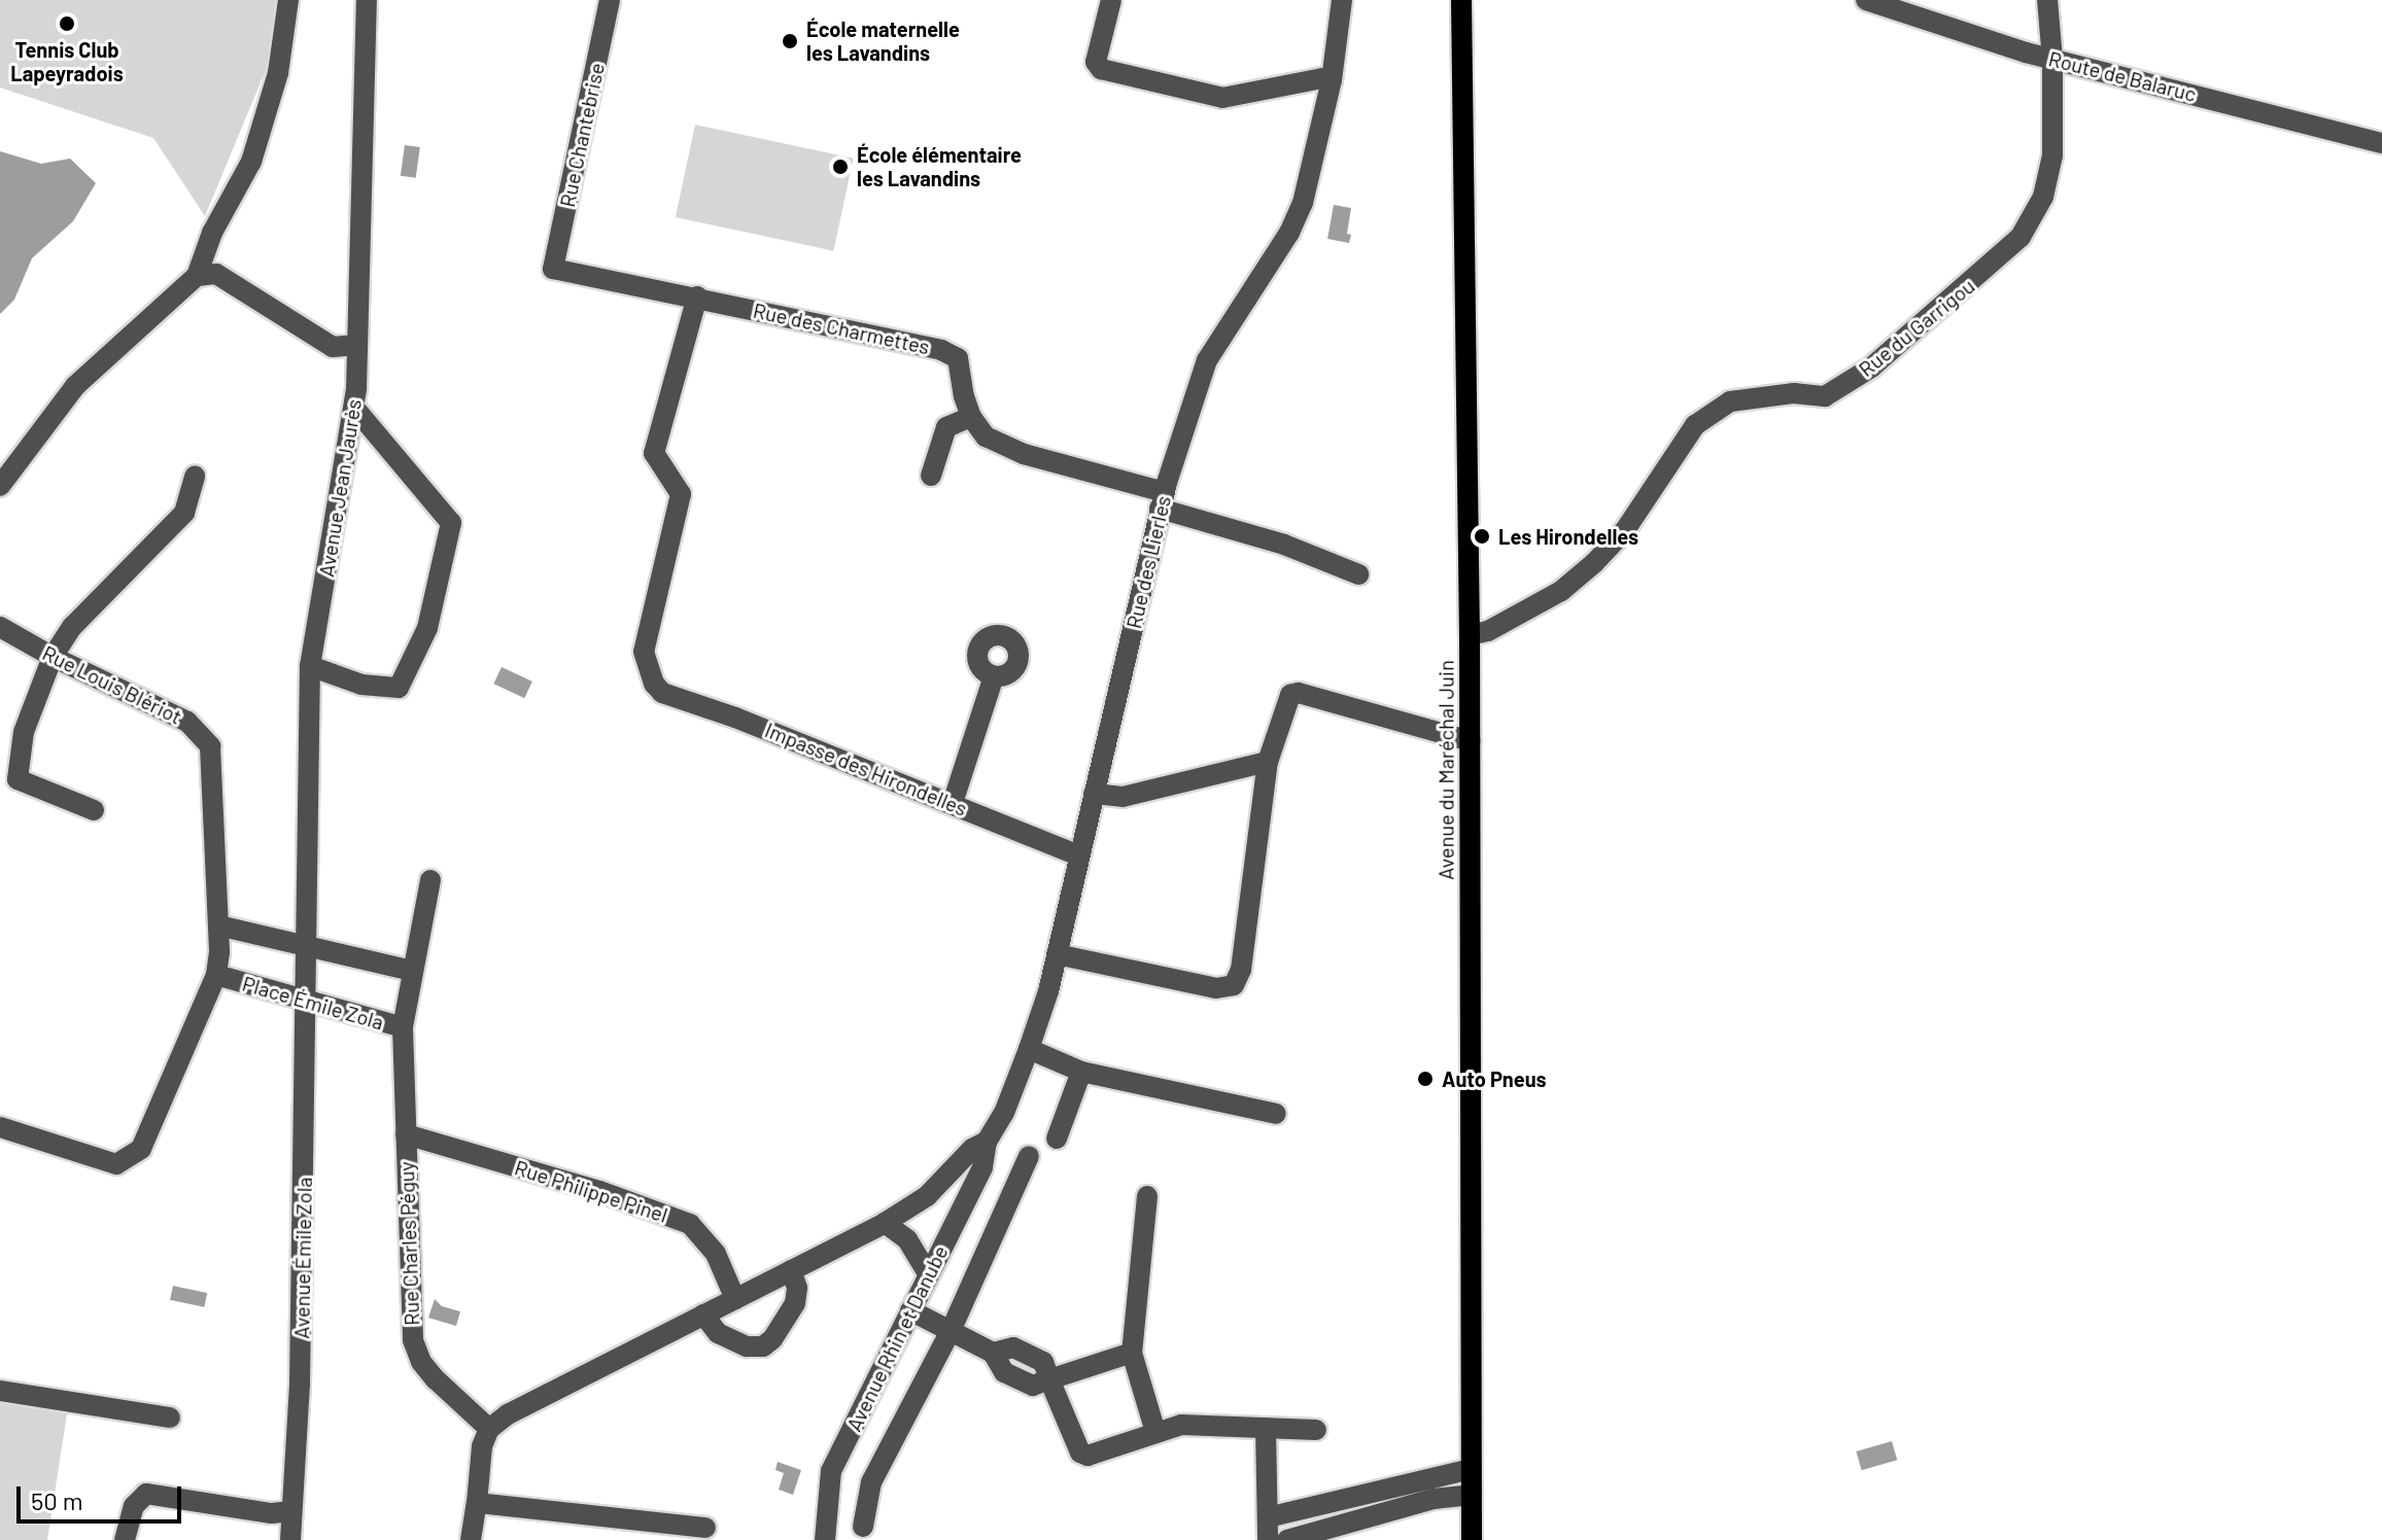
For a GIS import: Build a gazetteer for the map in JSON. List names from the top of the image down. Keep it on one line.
{"streets":{"main road":["Avenue du Maréchal Juin"],"street":["Route de Balaruc","Rue Chantebrise","Rue du Garrigou","Rue des Charmettes","Avenue Jean Jaurès","Rue des Lierles","Rue Louis Blériot","Impasse des Hirondelles","Place Émile Zola","Rue Philippe Pinel","Rue Charles Péguy","Avenue Émile Zola","Avenue Rhin et Danube"]},"crossings":[["Route de Balaruc","Rue du Garrigou"],["Rue Chantebrise","Rue des Charmettes"],["Rue du Garrigou","Avenue du Maréchal Juin"],["Rue des Charmettes","Impasse des Hirondelles"],["Avenue Jean Jaurès","Avenue Émile Zola"],["Rue des Lierles","Impasse des Hirondelles"],["Rue des Lierles","Avenue Rhin et Danube"],["Rue Louis Blériot","Place Émile Zola"],["Place Émile Zola","Rue Charles Péguy"],["Place Émile Zola","Avenue Émile Zola"],["Rue Philippe Pinel","Rue Charles Péguy"]],"places":["Tennis Club Lapeyradois","École maternelle les Lavandins","École élémentaire les Lavandins","Les Hirondelles","Auto Pneus"],"scale_bar":"50 m"}
